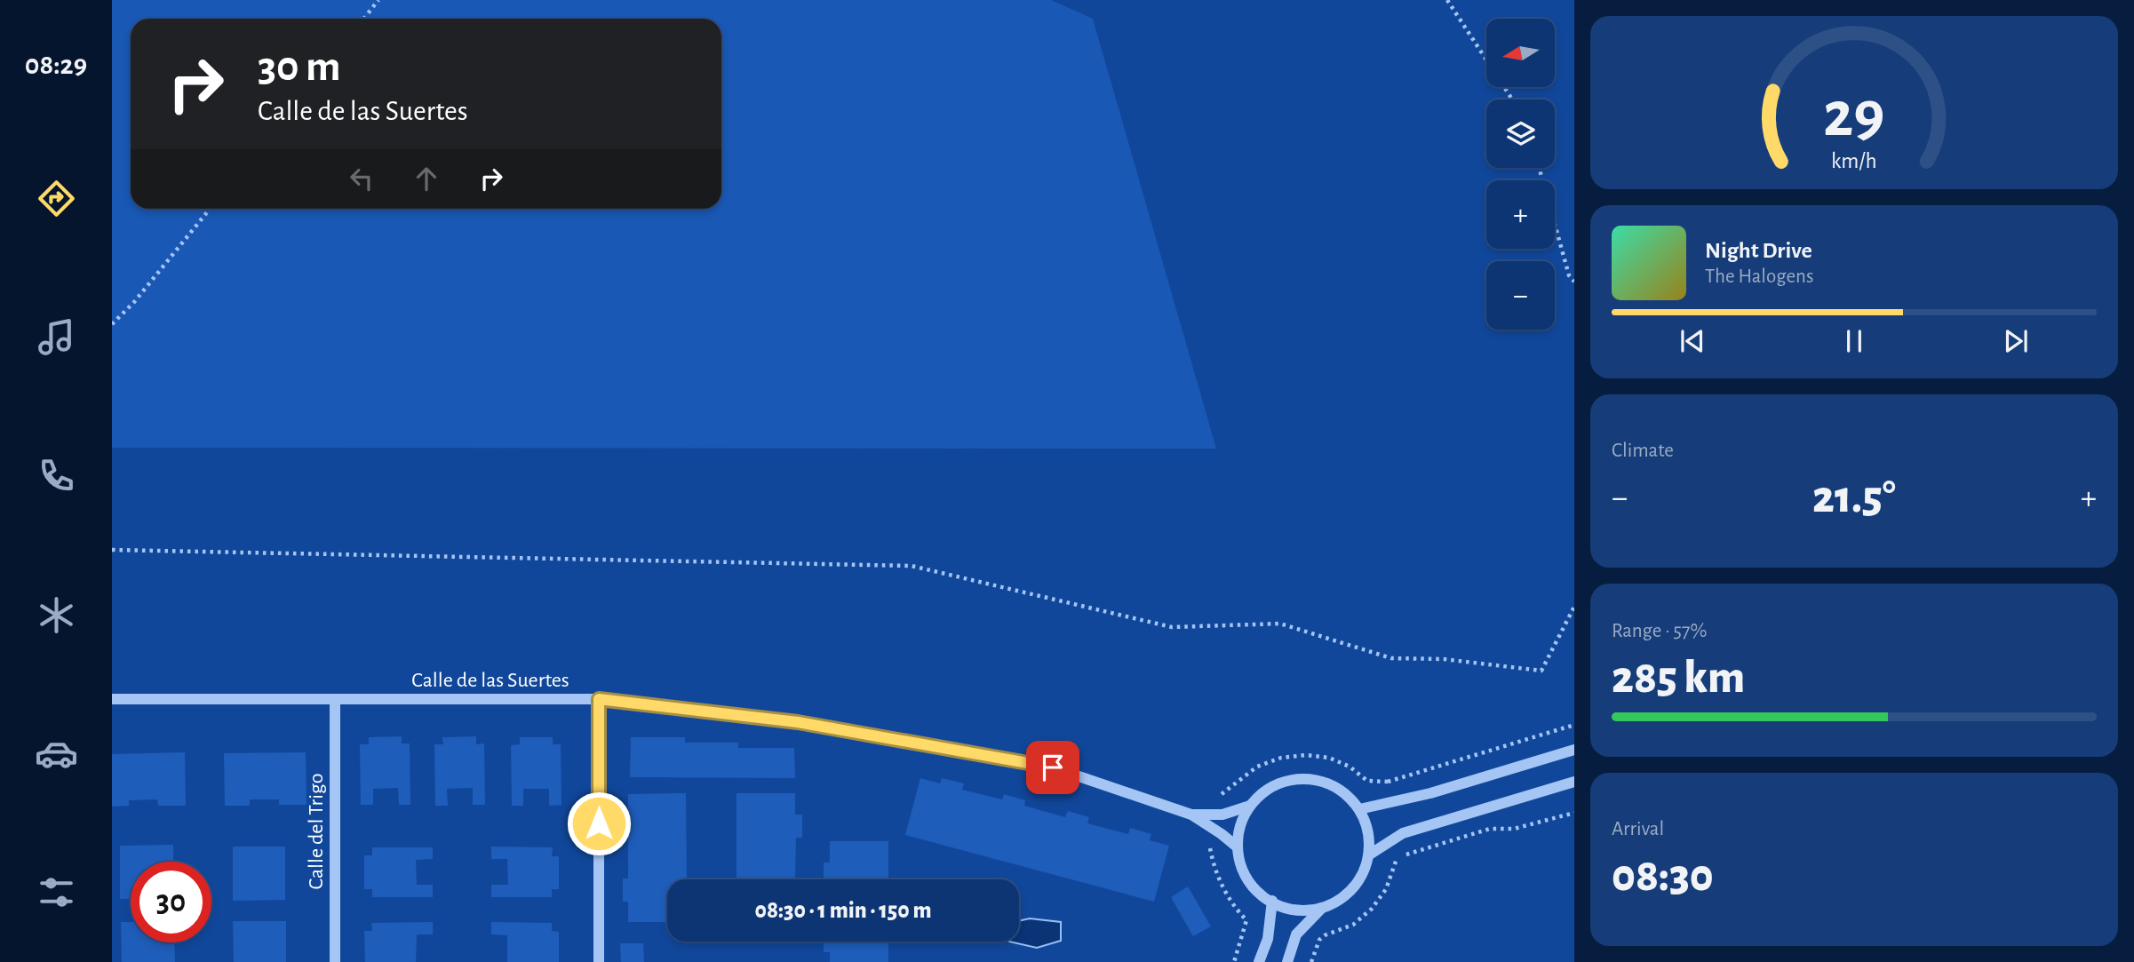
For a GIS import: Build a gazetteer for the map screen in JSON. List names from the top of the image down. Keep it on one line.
{"streets":{"street":["Calle de las Suertes","Calle del Trigo"]},"crossings":[["Calle de las Suertes","Calle del Trigo"]],"north":"left","page":{"tabs":"08:29","map_buttons":["+","−"],"turn":["30 m","Calle de las Suertes"],"song":["Night Drive","The Halogens"],"tile":["Climate",["Range · 57%","285 km"],["Arrival","08:30"]],"heat":["−","21.5°","+"],"limit":"30","trip":"08:30 · 1 min · 150 m","gauge":["29","km/h"]}}
